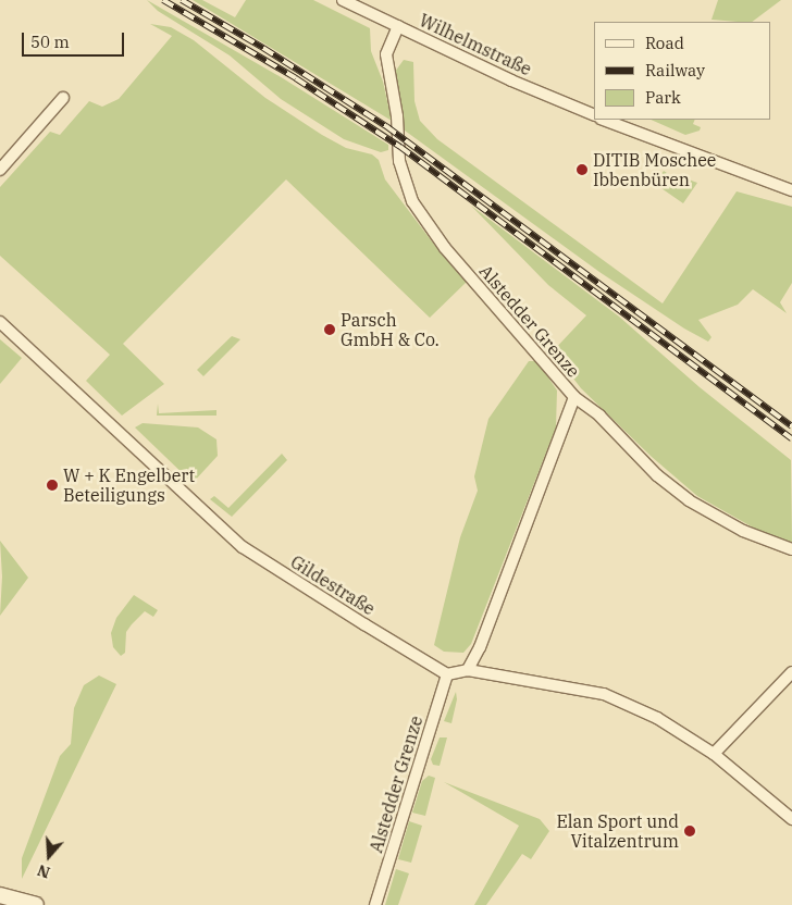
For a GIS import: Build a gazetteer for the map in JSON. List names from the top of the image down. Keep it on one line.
{"streets":{"street":["Wilhelmstraße","Alstedder Grenze","Gildestraße"]},"crossings":[["Wilhelmstraße","Alstedder Grenze"],["Alstedder Grenze","Gildestraße"]],"places":["DITIB Moschee Ibbenbüren","Parsch GmbH & Co.","W + K Engelbert Beteiligungs","Elan Sport und Vitalzentrum"],"legend":["Road","Railway","Park"],"scale_bar":"50 m","north":"bottom"}
